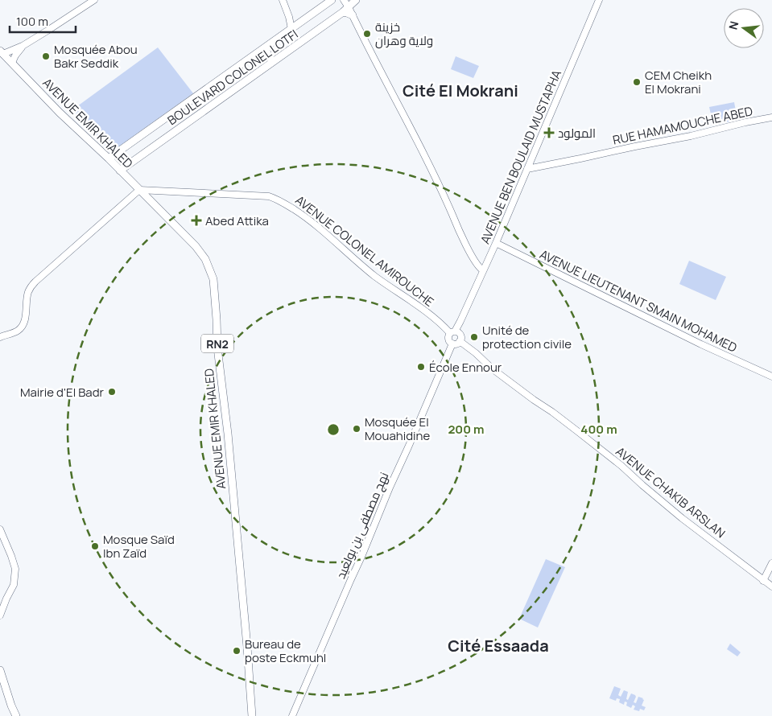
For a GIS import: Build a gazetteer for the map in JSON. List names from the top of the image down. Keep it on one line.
{"streets":{"main road":["BOULEVARD COLONEL LOTFI","AVENUE EMIR KHALED","RUE HAMAMOUCHE ABED","AVENUE BEN BOULAID MUSTAPHA","AVENUE COLONEL AMIROUCHE","AVENUE LIEUTENANT SMAIN MOHAMED","RN2","AVENUE CHAKIB ARSLAN","نهج مصطفى بن بولعيد"]},"crossings":[["BOULEVARD COLONEL LOTFI","AVENUE EMIR KHALED"],["AVENUE EMIR KHALED","AVENUE COLONEL AMIROUCHE"],["RUE HAMAMOUCHE ABED","AVENUE BEN BOULAID MUSTAPHA"],["AVENUE BEN BOULAID MUSTAPHA","AVENUE COLONEL AMIROUCHE"],["AVENUE BEN BOULAID MUSTAPHA","AVENUE LIEUTENANT SMAIN MOHAMED"],["AVENUE BEN BOULAID MUSTAPHA","AVENUE CHAKIB ARSLAN"],["AVENUE BEN BOULAID MUSTAPHA","نهج مصطفى بن بولعيد"],["AVENUE COLONEL AMIROUCHE","AVENUE CHAKIB ARSLAN"],["AVENUE COLONEL AMIROUCHE","نهج مصطفى بن بولعيد"],["AVENUE CHAKIB ARSLAN","نهج مصطفى بن بولعيد"]],"districts":["Cité El Mokrani","Cité Essaada"],"places":{"other":["خزينة ولاية وهران","Mosquée Abou Bakr Seddik","CEM Cheikh El Mokrani","Unité de protection civile","École Ennour","Mairie d'El Badr","Mosquée El Mouahidine","Mosque Saïd Ibn Zaïd","Bureau de poste Eckmuhl"],"health":["المولود","Abed Attika"]},"scale_bar":"100 m","north":"left","rings":["200 m","400 m"]}
